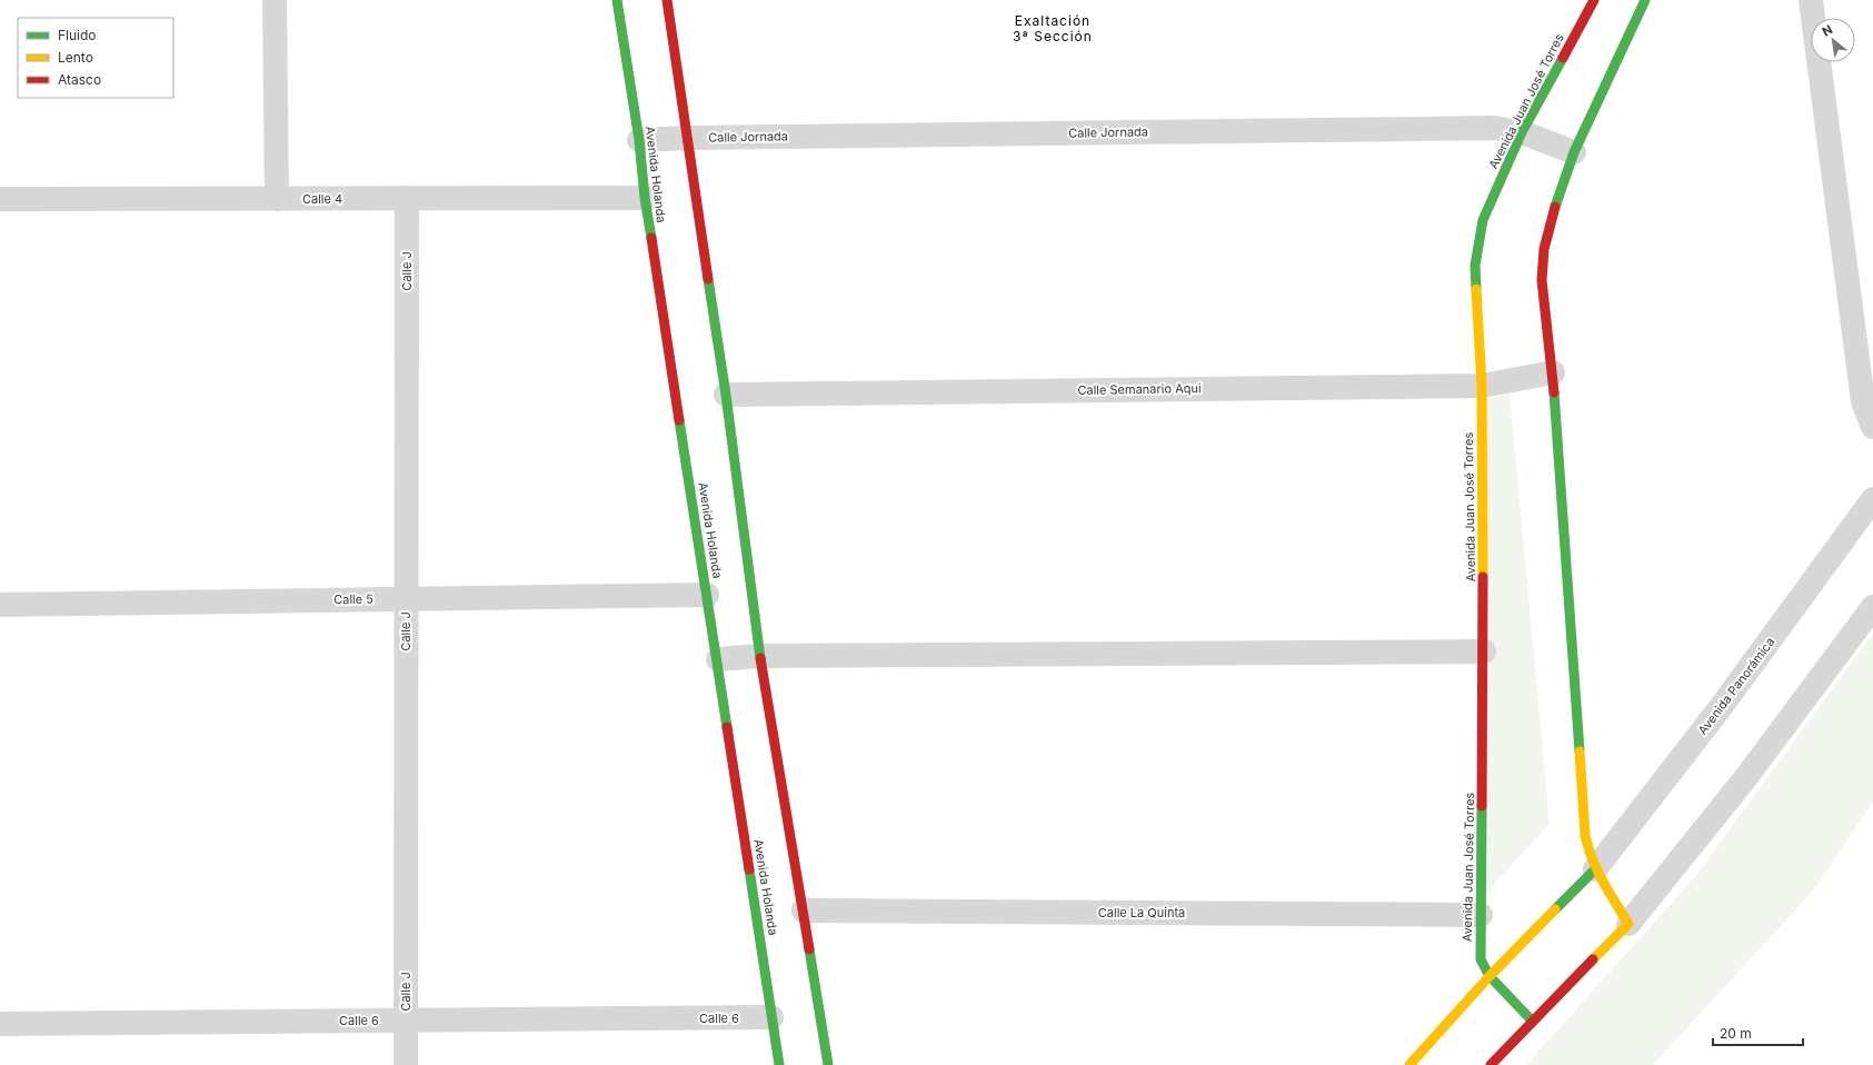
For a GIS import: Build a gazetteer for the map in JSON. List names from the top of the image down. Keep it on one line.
{"streets":{"street":["Avenida Juan José Torres","Calle Jornada","Avenida Holanda","Calle 4","Calle J","Calle Semanario Aqui","Calle 5","Avenida Panorámica","Calle La Quinta","Calle 6"]},"crossings":[["Avenida Juan José Torres","Calle Jornada"],["Avenida Juan José Torres","Calle Semanario Aqui"],["Avenida Juan José Torres","Calle La Quinta"],["Calle Jornada","Avenida Holanda"],["Avenida Holanda","Calle 4"],["Avenida Holanda","Calle 5"],["Avenida Holanda","Calle 6"],["Calle 4","Calle J"],["Calle J","Calle 5"],["Calle J","Calle 6"]],"districts":["Exaltación 3ª Sección"],"legend":["Fluido","Lento","Atasco"],"scale_bar":"20 m","north":"top left"}
